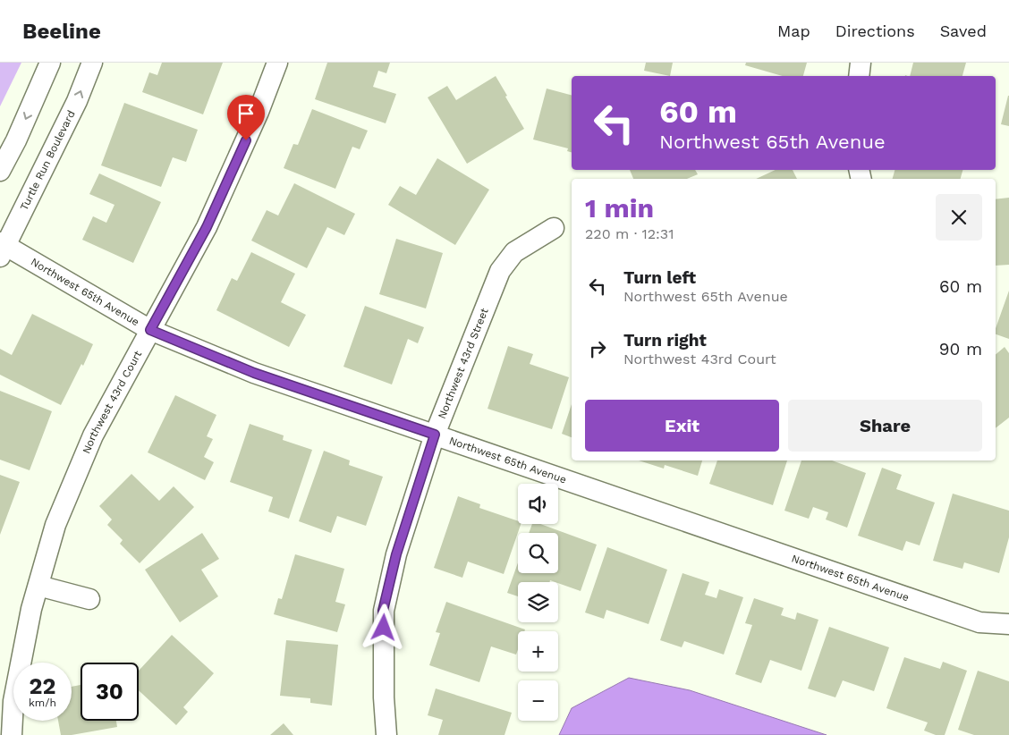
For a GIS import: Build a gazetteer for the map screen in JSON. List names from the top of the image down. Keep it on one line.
{"streets":{"street":["Turtle Run Boulevard","Northwest 65th Avenue","Northwest 43rd Street","Northwest 43rd Court"]},"crossings":[["Turtle Run Boulevard","Northwest 65th Avenue"],["Northwest 65th Avenue","Northwest 43rd Street"],["Northwest 65th Avenue","Northwest 43rd Court"]],"page":{"header":"Beeline","nav":["Map","Directions","Saved"],"turn":["60 m","Northwest 65th Avenue"],"heading":["1 min","220 m · 12:31"],"list":[{"name":"Turn left","note":"Northwest 65th Avenue","value":"60 m"},{"name":"Turn right","note":"Northwest 43rd Court","value":"90 m"}],"buttons":["Exit","Share"],"map_buttons":["+","−"],"speed":"22 km/h","limit":"30"}}
